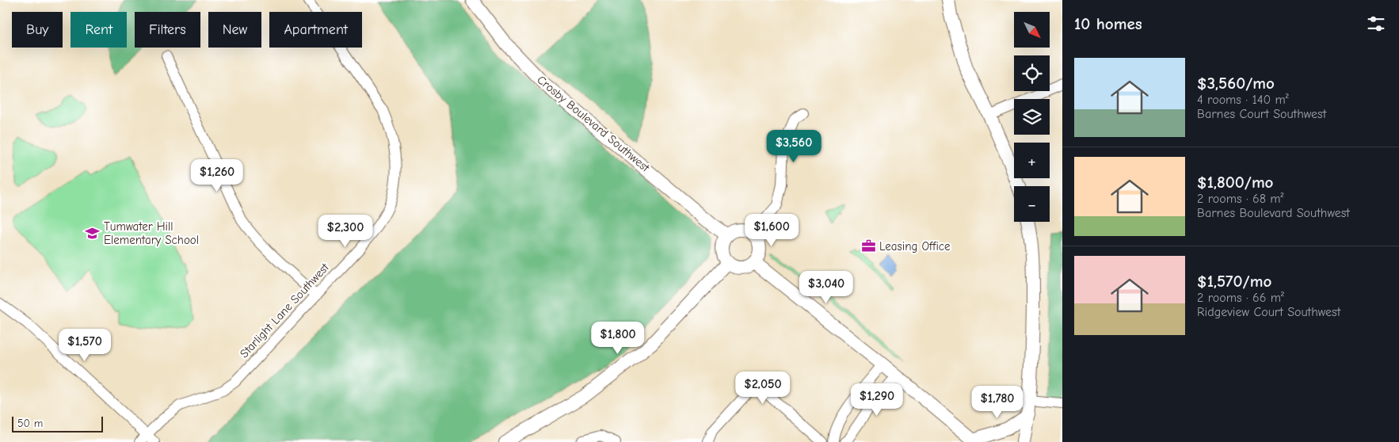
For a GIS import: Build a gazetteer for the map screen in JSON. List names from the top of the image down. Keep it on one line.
{"streets":{"street":["Crosby Boulevard Southwest","Starlight Lane Southwest"]},"places":{"school or university":["Tumwater Hill Elementary School"],"office":["Leasing Office"]},"scale_bar":"50 m","north":"bottom right","page":{"heading":"10 homes","map_buttons":["+","−"],"chip":["Buy","Rent","Filters","New","Apartment"],"list":[{"name":"$3,560/mo","note":"4 rooms · 140 m² · Barnes Court Southwest"},{"name":"$1,800/mo","note":"2 rooms · 68 m² · Barnes Boulevard Southwest"},{"name":"$1,570/mo","note":"2 rooms · 66 m² · Ridgeview Court Southwest"}],"price":["$3,560","$1,260","$1,600","$2,300","$3,040","$1,800","$1,570","$2,050","$1,290","$1,780"],"scale":"50 m"}}
